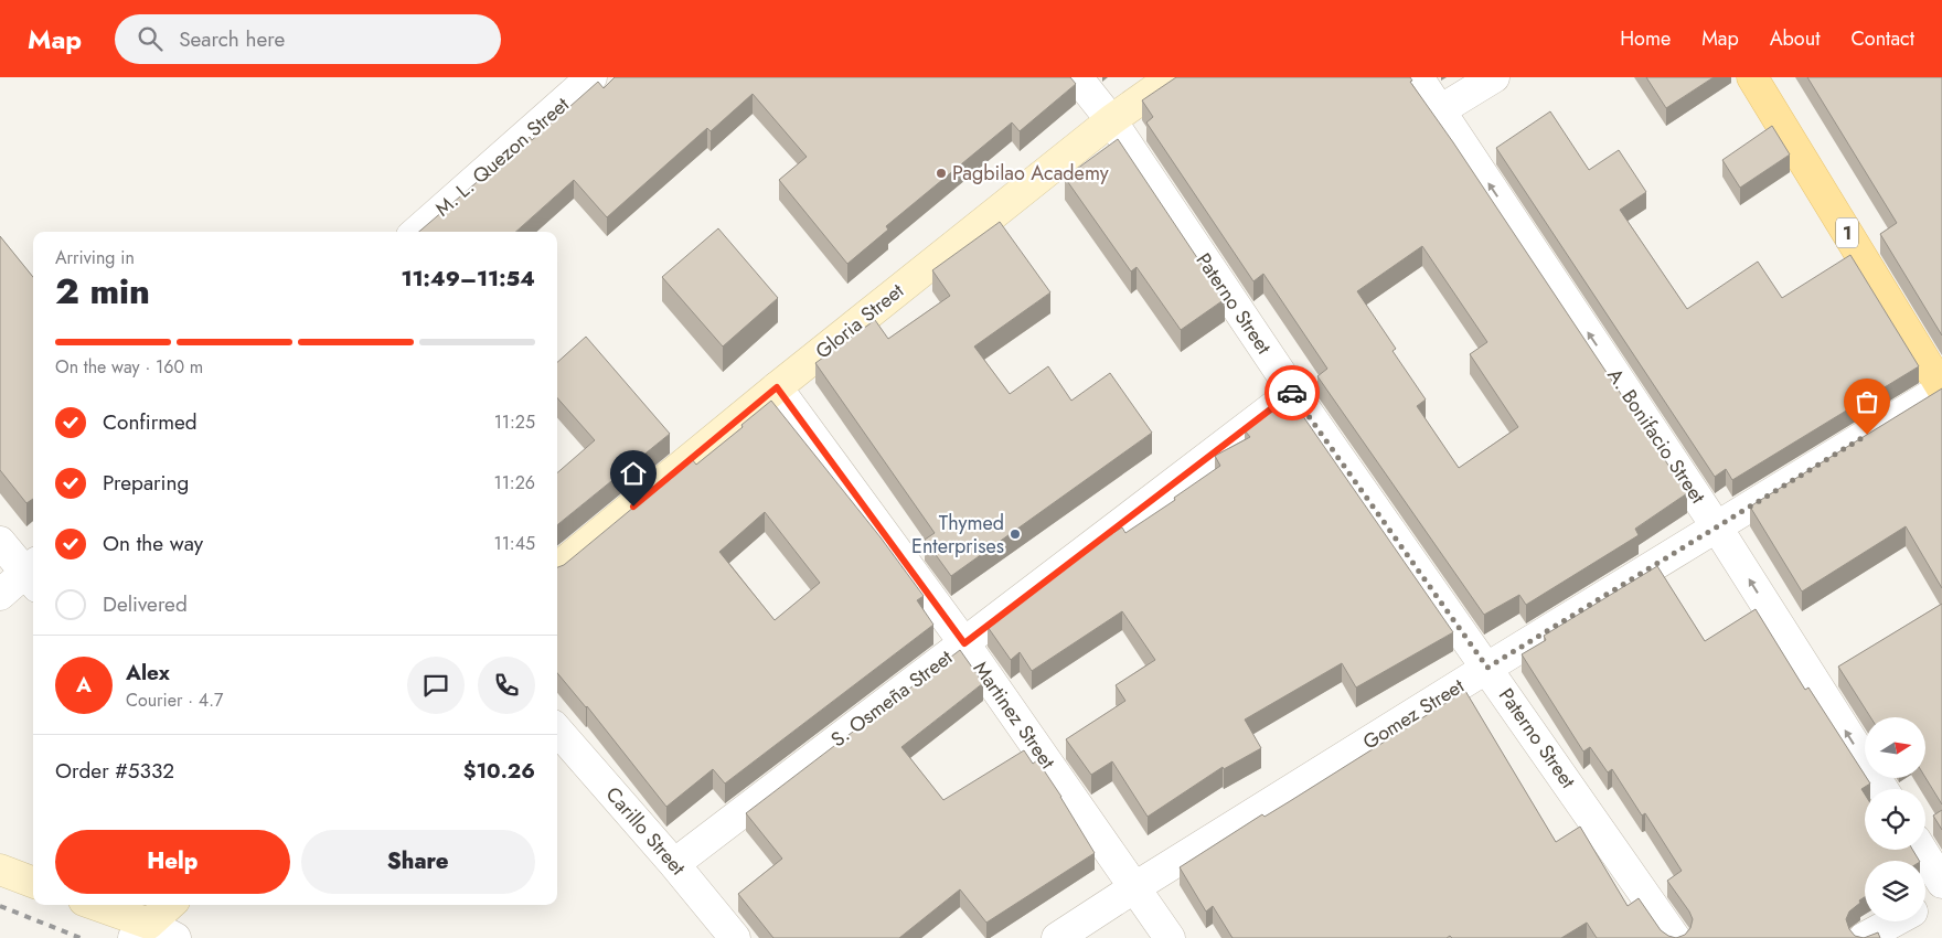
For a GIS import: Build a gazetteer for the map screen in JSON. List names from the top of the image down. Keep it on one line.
{"streets":{"main road":["1"],"street":["M. L. Quezon Street","Paterno Street","Gloria Street","A. Bonifacio Street","S. Osmeña Street","Gomez Street","Martinez Street","Carillo Street"]},"crossings":[["1","Gomez Street"],["Paterno Street","Gloria Street"],["Paterno Street","S. Osmeña Street"],["Paterno Street","Gomez Street"],["Gloria Street","Martinez Street"],["A. Bonifacio Street","Gomez Street"],["S. Osmeña Street","Martinez Street"],["S. Osmeña Street","Carillo Street"],["Gomez Street","Martinez Street"]],"one_way":["A. Bonifacio Street"],"places":["Pagbilao Academy","Thymed Enterprises"],"north":"right","page":{"header":"Map","search":"Search here","nav":["Home","Map","About","Contact"],"heading":["2 min","Arriving in","11:49–11:54"],"panel":["Alex","Courier · 4.7","Order #5332","$10.26"],"bar":"On the way · 160 m","list":[["Confirmed","11:25"],["Preparing","11:26"],["On the way","11:45"],"Delivered"],"round":"A","buttons":["Help","Share"]}}
